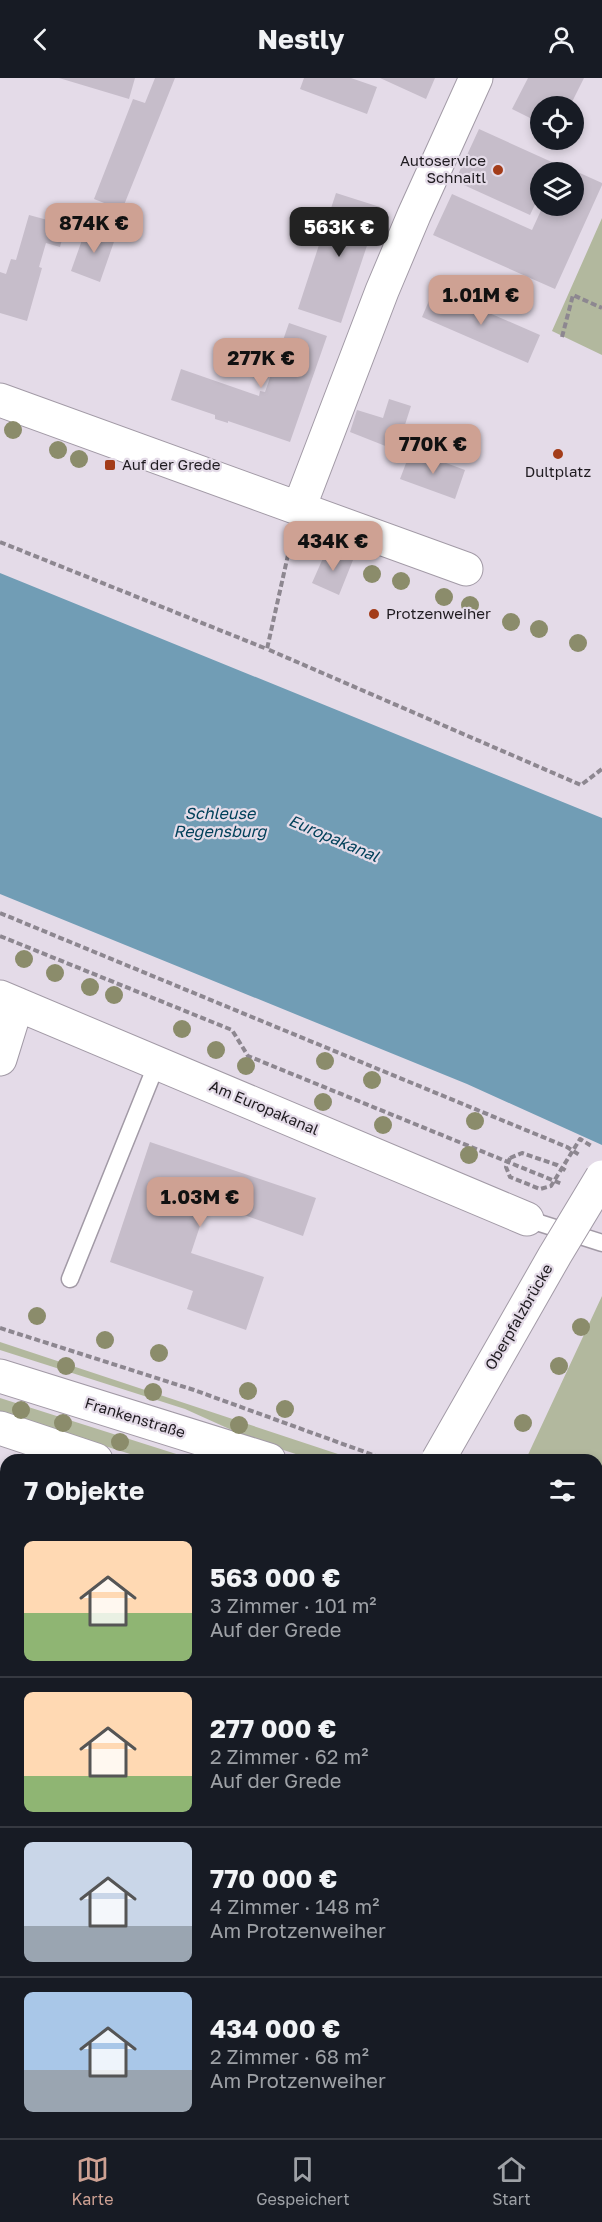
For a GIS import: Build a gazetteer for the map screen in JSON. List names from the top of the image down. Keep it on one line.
{"streets":{"street":["Am Europakanal","Oberpfalzbrücke","Frankenstraße"]},"water":["Schleuse Regensburg","Europakanal"],"places":{"other":["Autoservice Schnaitl","Dultplatz","Protzenweiher"],"transit":["Auf der Grede"]},"page":{"header":"Nestly","price":["874K €","563K €","1.01M €","277K €","770K €","434K €","1.03M €"],"heading":"7 Objekte","list":[{"name":"563 000 €","note":"3 Zimmer · 101 m² · Auf der Grede"},{"name":"277 000 €","note":"2 Zimmer · 62 m² · Auf der Grede"},{"name":"770 000 €","note":"4 Zimmer · 148 m² · Am Protzenweiher"},{"name":"434 000 €","note":"2 Zimmer · 68 m² · Am Protzenweiher"}],"tabs":["Karte","Gespeichert","Start"]}}
